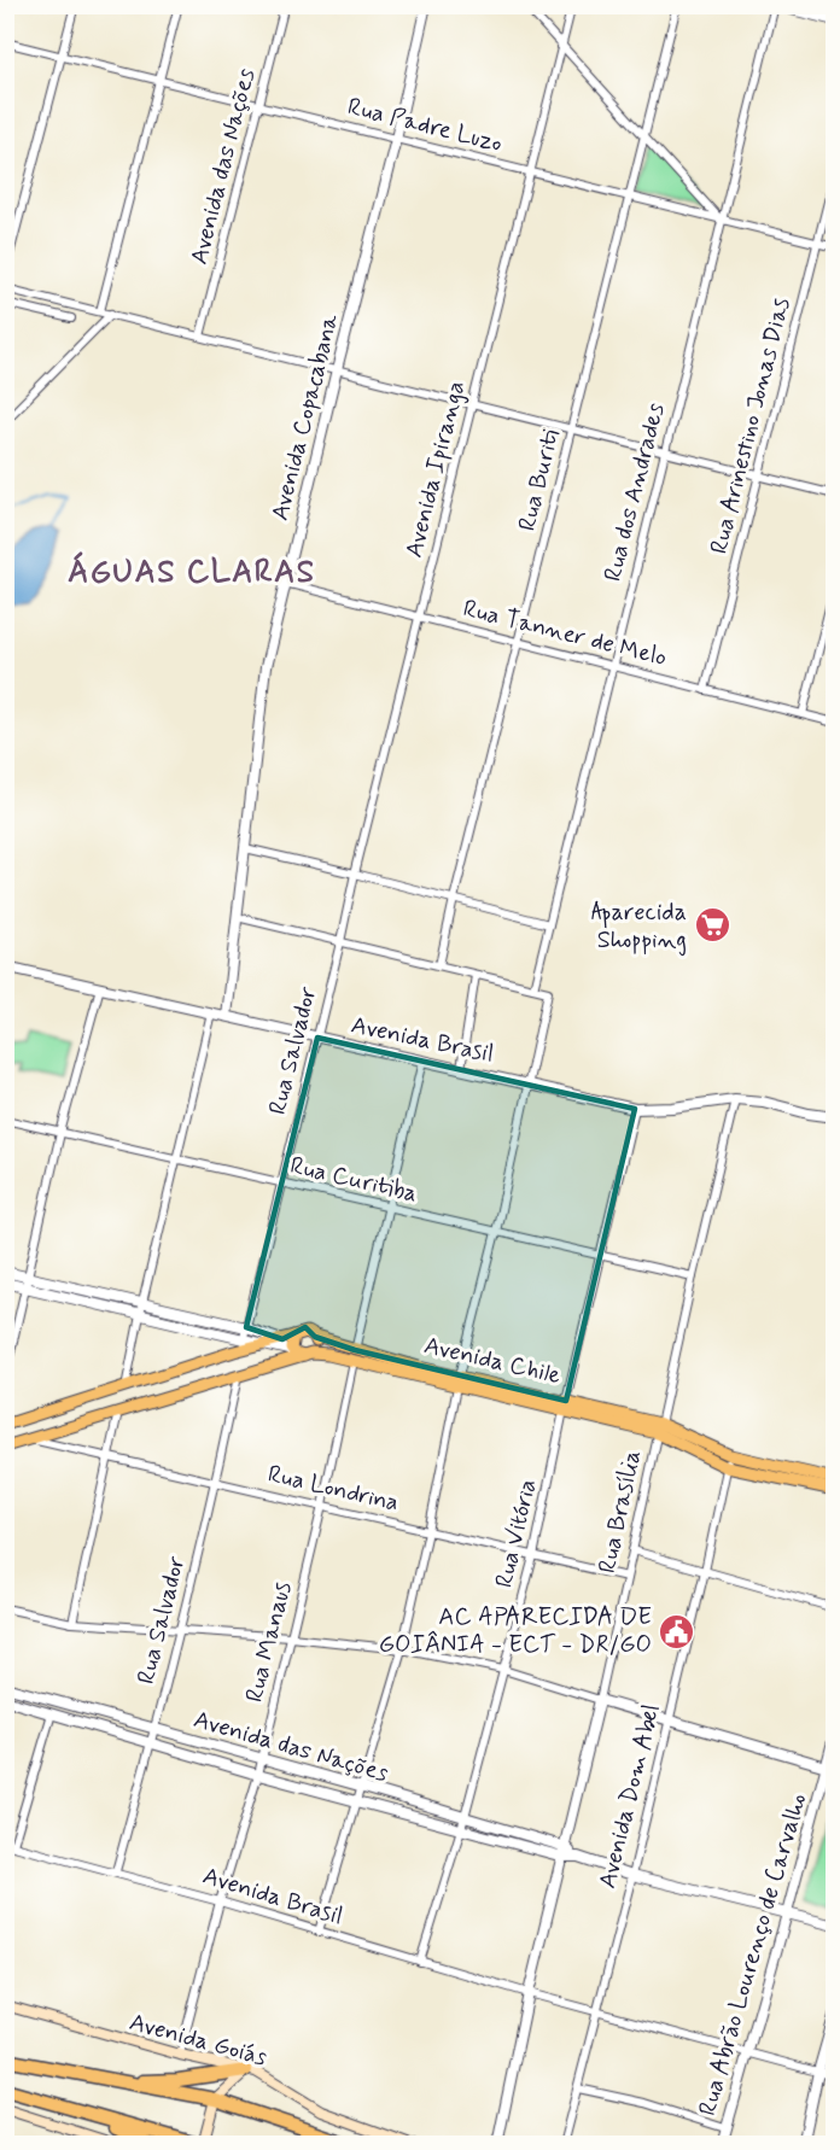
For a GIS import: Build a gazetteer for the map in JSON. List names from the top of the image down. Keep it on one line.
{"streets":{"main road":["Avenida Chile","Avenida Goiás"],"street":["Rua Padre Luzo","Avenida das Nações","Avenida Copacabana","Rua Arinestino Jonas Dias","Avenida Ipiranga","Rua Buriti","Rua dos Andrades","Rua Tanner de Melo","Avenida Brasil","Rua Salvador","Rua Curitiba","Rua Londrina","Rua Brasília","Rua Vitória","Rua Manaus","Avenida Dom Abel","Rua Abrão Lourenço de Carvalho"]},"crossings":[["Rua Padre Luzo","Avenida das Nações"],["Rua Padre Luzo","Avenida Copacabana"],["Rua Padre Luzo","Rua Arinestino Jonas Dias"],["Rua Padre Luzo","Avenida Ipiranga"],["Rua Padre Luzo","Rua Buriti"],["Rua Padre Luzo","Rua dos Andrades"],["Avenida das Nações","Rua Salvador"],["Avenida das Nações","Rua Brasília"],["Avenida das Nações","Rua Vitória"],["Avenida das Nações","Rua Manaus"],["Avenida Copacabana","Rua Tanner de Melo"],["Avenida Copacabana","Avenida Brasil"],["Rua Arinestino Jonas Dias","Rua Tanner de Melo"],["Avenida Ipiranga","Rua Tanner de Melo"],["Avenida Ipiranga","Rua Salvador"],["Rua Buriti","Rua Tanner de Melo"],["Rua dos Andrades","Rua Tanner de Melo"],["Avenida Brasil","Rua Salvador"],["Avenida Brasil","Rua Brasília"],["Avenida Brasil","Rua Vitória"],["Avenida Brasil","Rua Manaus"],["Avenida Brasil","Avenida Dom Abel"],["Avenida Brasil","Rua Abrão Lourenço de Carvalho"],["Rua Salvador","Rua Curitiba"],["Rua Salvador","Avenida Chile"],["Rua Salvador","Rua Londrina"],["Rua Curitiba","Rua Brasília"],["Rua Curitiba","Rua Vitória"],["Rua Curitiba","Rua Manaus"],["Avenida Chile","Rua Brasília"],["Avenida Chile","Rua Vitória"],["Avenida Chile","Rua Manaus"],["Avenida Chile","Avenida Dom Abel"],["Rua Londrina","Rua Brasília"],["Rua Londrina","Rua Vitória"],["Rua Londrina","Rua Manaus"],["Rua Manaus","Avenida Goiás"]],"districts":["ÁGUAS CLARAS"],"places":{"supermarket":["Aparecida Shopping"],"public building":["AC APARECIDA DE GOIÂNIA - ECT - DR/GO"]}}
